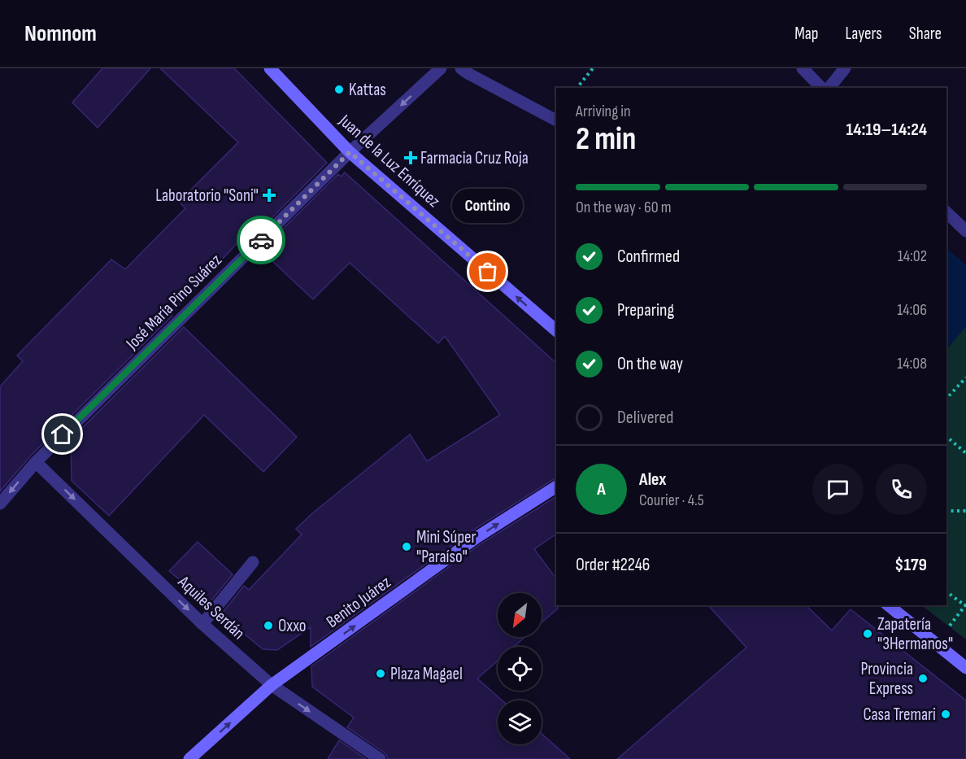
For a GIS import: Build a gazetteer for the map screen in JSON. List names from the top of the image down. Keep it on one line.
{"streets":{"street":["Juan de la Luz Enríquez","José María Pino Suárez","Benito Juárez","Aquiles Serdán"]},"crossings":[["Juan de la Luz Enríquez","José María Pino Suárez"],["José María Pino Suárez","Aquiles Serdán"],["Benito Juárez","Aquiles Serdán"]],"one_way":["Juan de la Luz Enríquez","Benito Juárez","Aquiles Serdán"],"places":{"other":["Kattas","Contino","Mini Súper \"Paraíso\"","Oxxo","Zapatería \"3Hermanos\"","Plaza Magael","Provincia Express","Casa Tremari"],"health":["Farmacia Cruz Roja","Laboratorio \"Soni\""]},"north":"bottom left","page":{"header":"Nomnom","nav":["Map","Layers","Share"],"heading":["2 min","Arriving in","14:19–14:24"],"panel":["Alex","Courier · 4.5","Order #2246","$179"],"bar":"On the way · 60 m","bubble":"Contino","list":[["Confirmed","14:02"],["Preparing","14:06"],["On the way","14:08"],"Delivered"],"round":"A"}}
